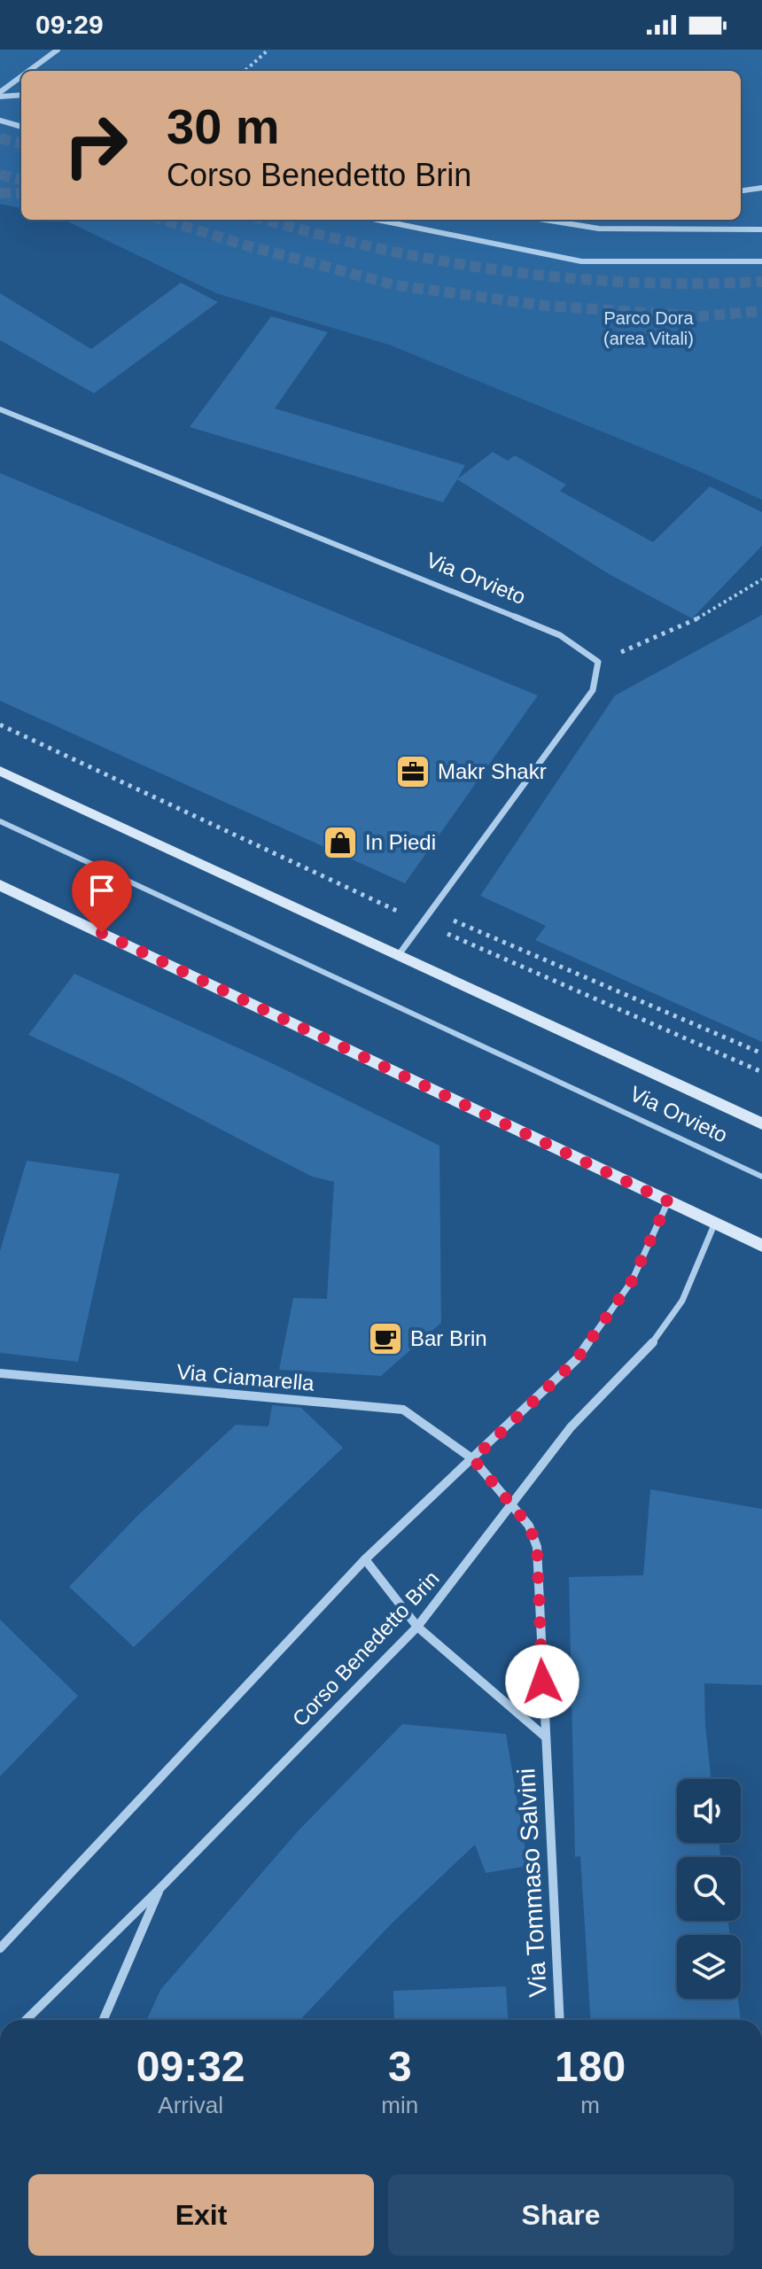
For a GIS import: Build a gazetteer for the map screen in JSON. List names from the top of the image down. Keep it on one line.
{"streets":{"street":["Via Orvieto","Via Ciamarella","Corso Benedetto Brin","Via Tommaso Salvini"]},"crossings":[["Via Ciamarella","Via Tommaso Salvini"],["Corso Benedetto Brin","Via Tommaso Salvini"]],"parks":["Parco Dora (area Vitali)"],"places":{"office":["Makr Shakr"],"shop":["In Piedi"],"cafe":["Bar Brin"]},"page":{"status":"09:29","turn":["30 m","Corso Benedetto Brin"],"eta":["09:32","Arrival","3","min","180","m"],"buttons":["Exit","Share"]}}
